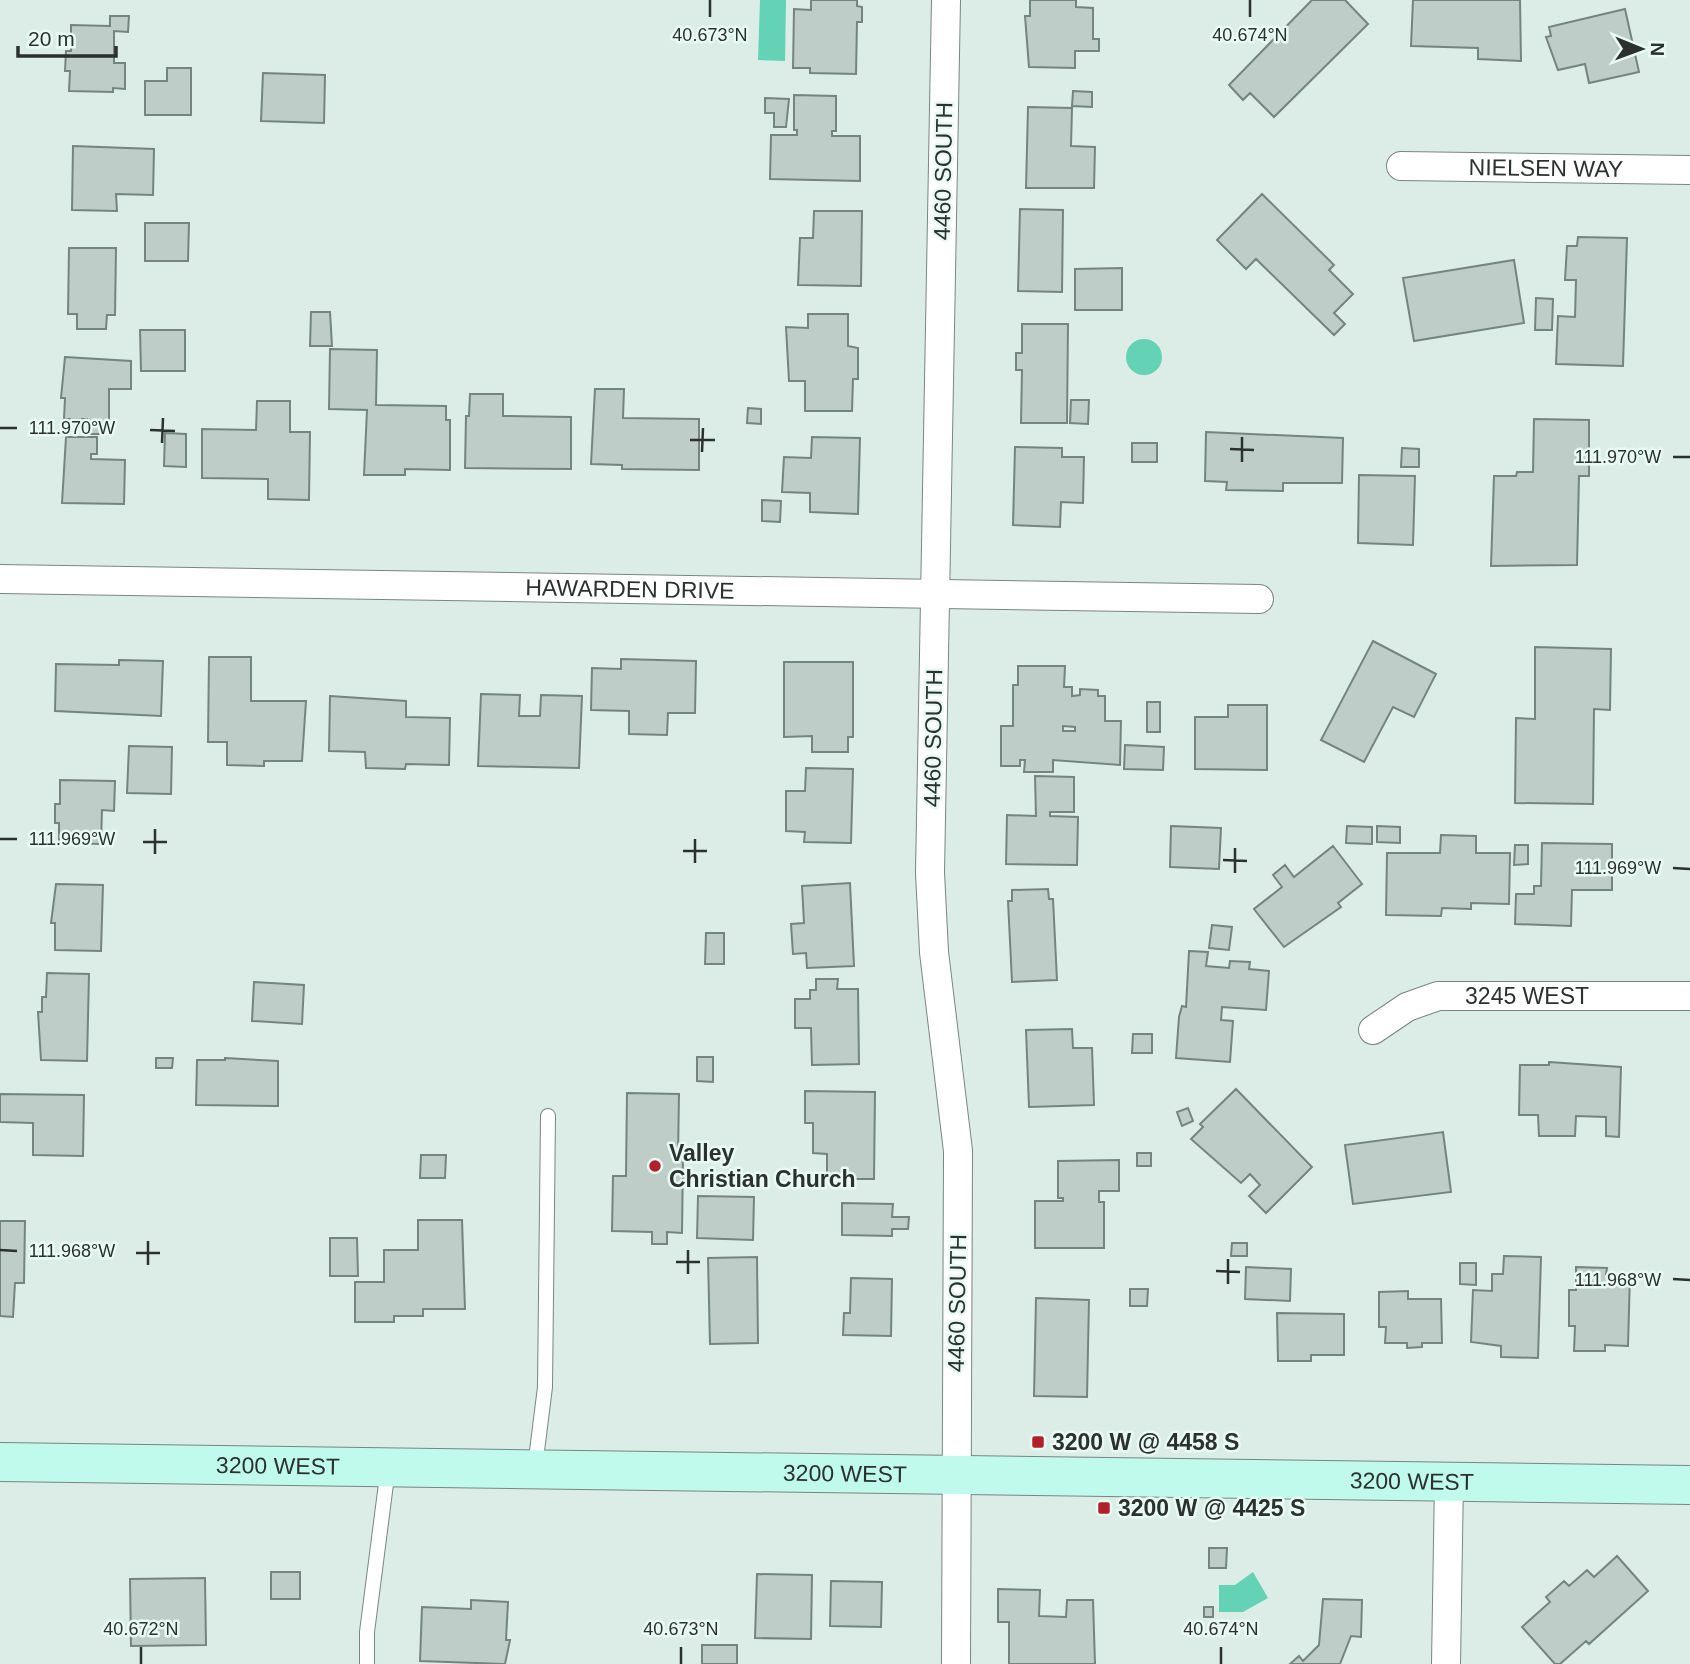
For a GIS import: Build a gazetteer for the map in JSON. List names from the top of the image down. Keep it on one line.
{"streets":{"street":["NIELSEN WAY","4460 SOUTH","HAWARDEN DRIVE","3245 WEST","3200 WEST"]},"crossings":[["4460 SOUTH","HAWARDEN DRIVE"],["4460 SOUTH","3200 WEST"]],"places":{"other":["Valley Christian Church"],"transit":["3200 W @ 4458 S","3200 W @ 4425 S"]},"scale_bar":"20 m","north":"right","coordinates":["40.673°N","40.674°N","111.970°W","111.969°W","111.968°W","40.672°N"]}
